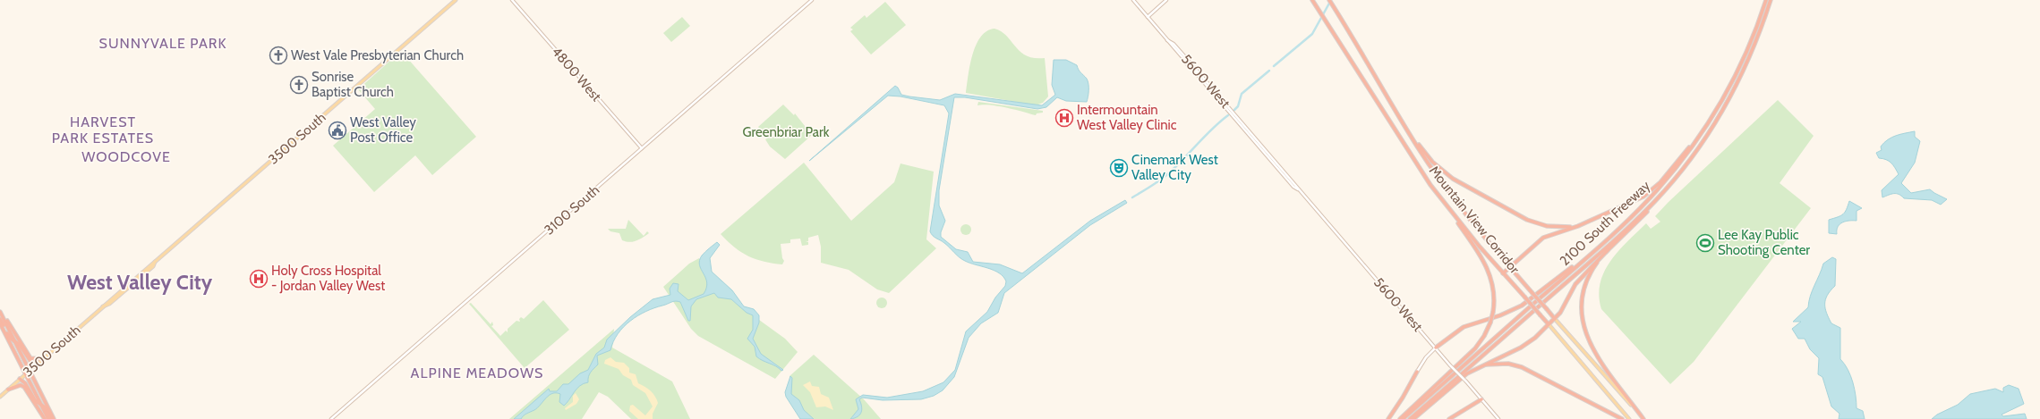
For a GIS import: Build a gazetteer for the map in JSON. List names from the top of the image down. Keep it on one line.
{"streets":{"highway":["Mountain View Corridor","2100 South Freeway"],"main road":["4800 West","5600 West","3500 South","3100 South"]},"crossings":[["4800 West","3100 South"]],"districts":["SUNNYVALE PARK","HARVEST PARK ESTATES","WOODCOVE","West Valley City","ALPINE MEADOWS"],"parks":["Greenbriar Park"],"places":{"church":["West Vale Presbyterian Church","Sonrise Baptist Church"],"hospital":["Intermountain West Valley Clinic","Holy Cross Hospital - Jordan Valley West"],"public building":["West Valley Post Office"],"theatre":["Cinemark West Valley City"],"sports":["Lee Kay Public Shooting Center"]}}
